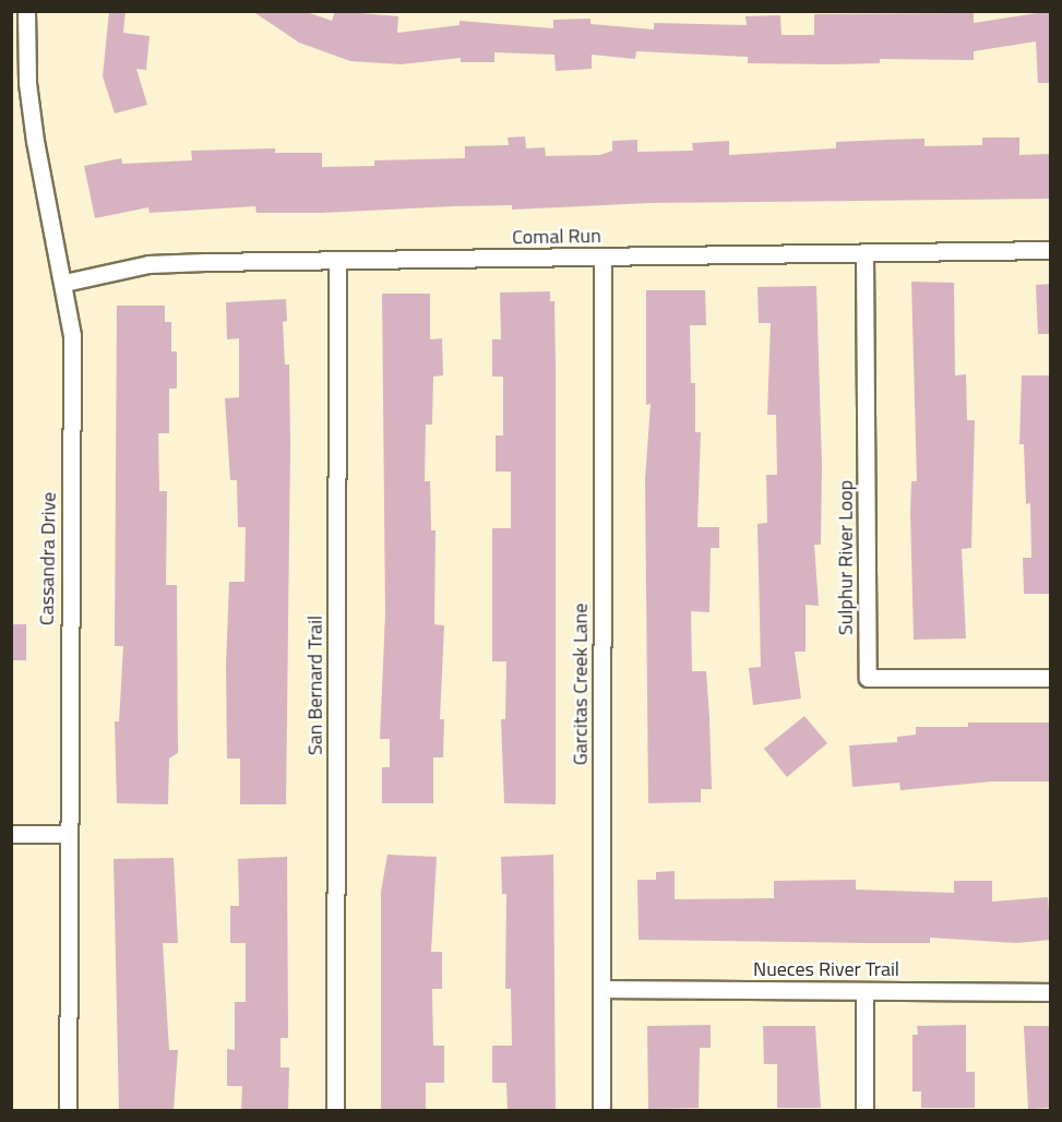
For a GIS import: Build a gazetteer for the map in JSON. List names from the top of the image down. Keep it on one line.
{"streets":{"street":["Comal Run","Sulphur River Loop","Cassandra Drive","Garcitas Creek Lane","San Bernard Trail","Nueces River Trail"]},"crossings":[["Comal Run","Sulphur River Loop"],["Comal Run","Cassandra Drive"],["Comal Run","Garcitas Creek Lane"],["Comal Run","San Bernard Trail"],["Garcitas Creek Lane","Nueces River Trail"]]}
